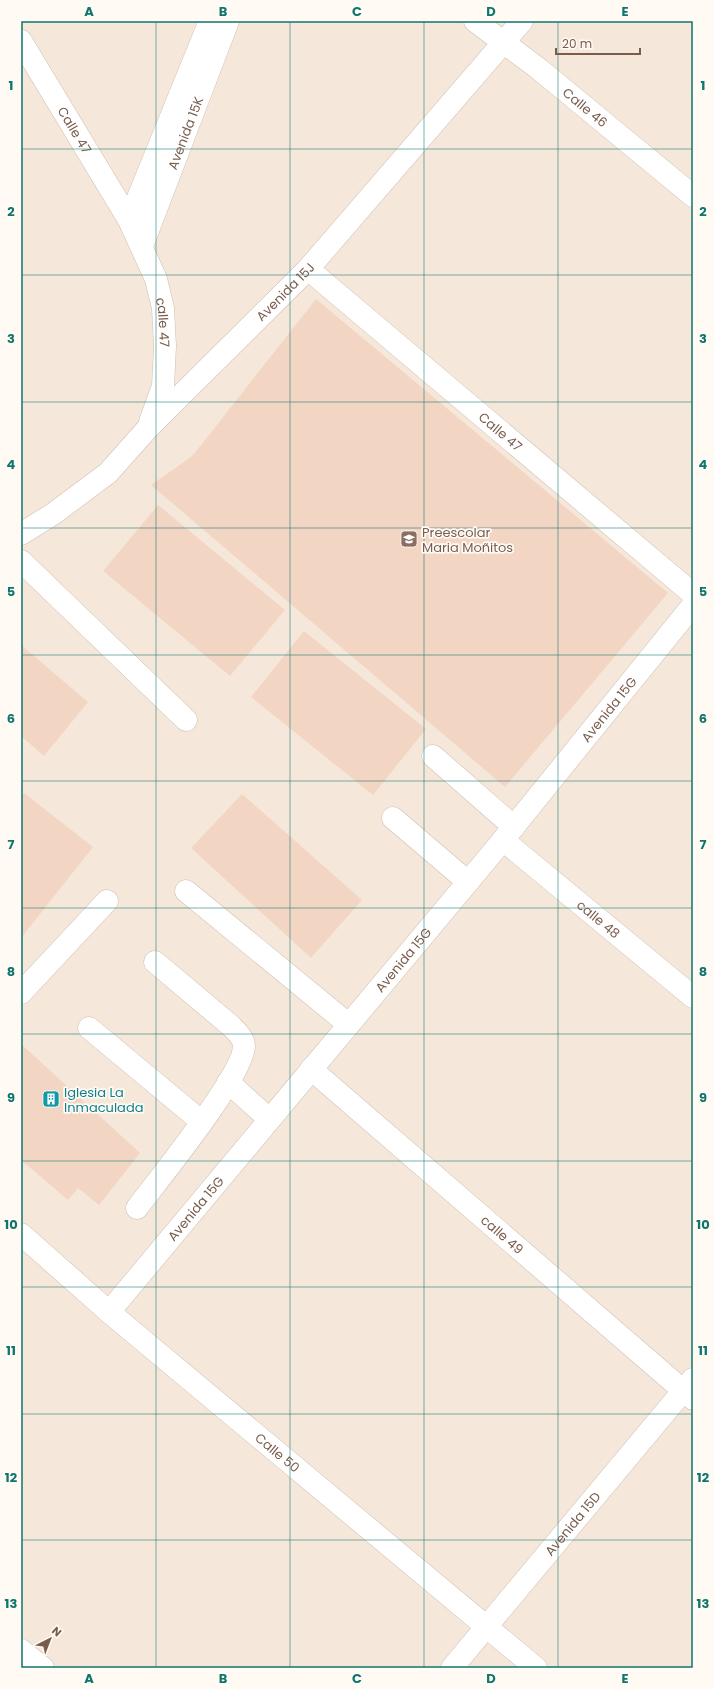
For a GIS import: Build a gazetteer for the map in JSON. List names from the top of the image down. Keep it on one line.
{"streets":{"street":["Calle 46","Calle 47","Avenida 15K","Avenida 15J","calle 47","Avenida 15G","calle 48","calle 49","Calle 50","Avenida 15D"]},"crossings":[["Calle 46","Avenida 15J"],["Calle 47","Avenida 15K"],["Calle 47","Avenida 15J"],["Calle 47","calle 47"],["Avenida 15K","calle 47"],["Avenida 15J","calle 47"],["Avenida 15G","calle 48"],["Avenida 15G","calle 49"],["Avenida 15G","Calle 50"],["calle 49","Avenida 15D"],["Calle 50","Avenida 15D"]],"places":{"school or university":["Preescolar Maria Moñitos"],"building":["Iglesia La Inmaculada"]},"scale_bar":"20 m","north":"top right","grid":{"columns":["A","B","C","D","E"],"rows":["1","2","3","4","5","6","7","8","9","10","11","12","13"]}}
